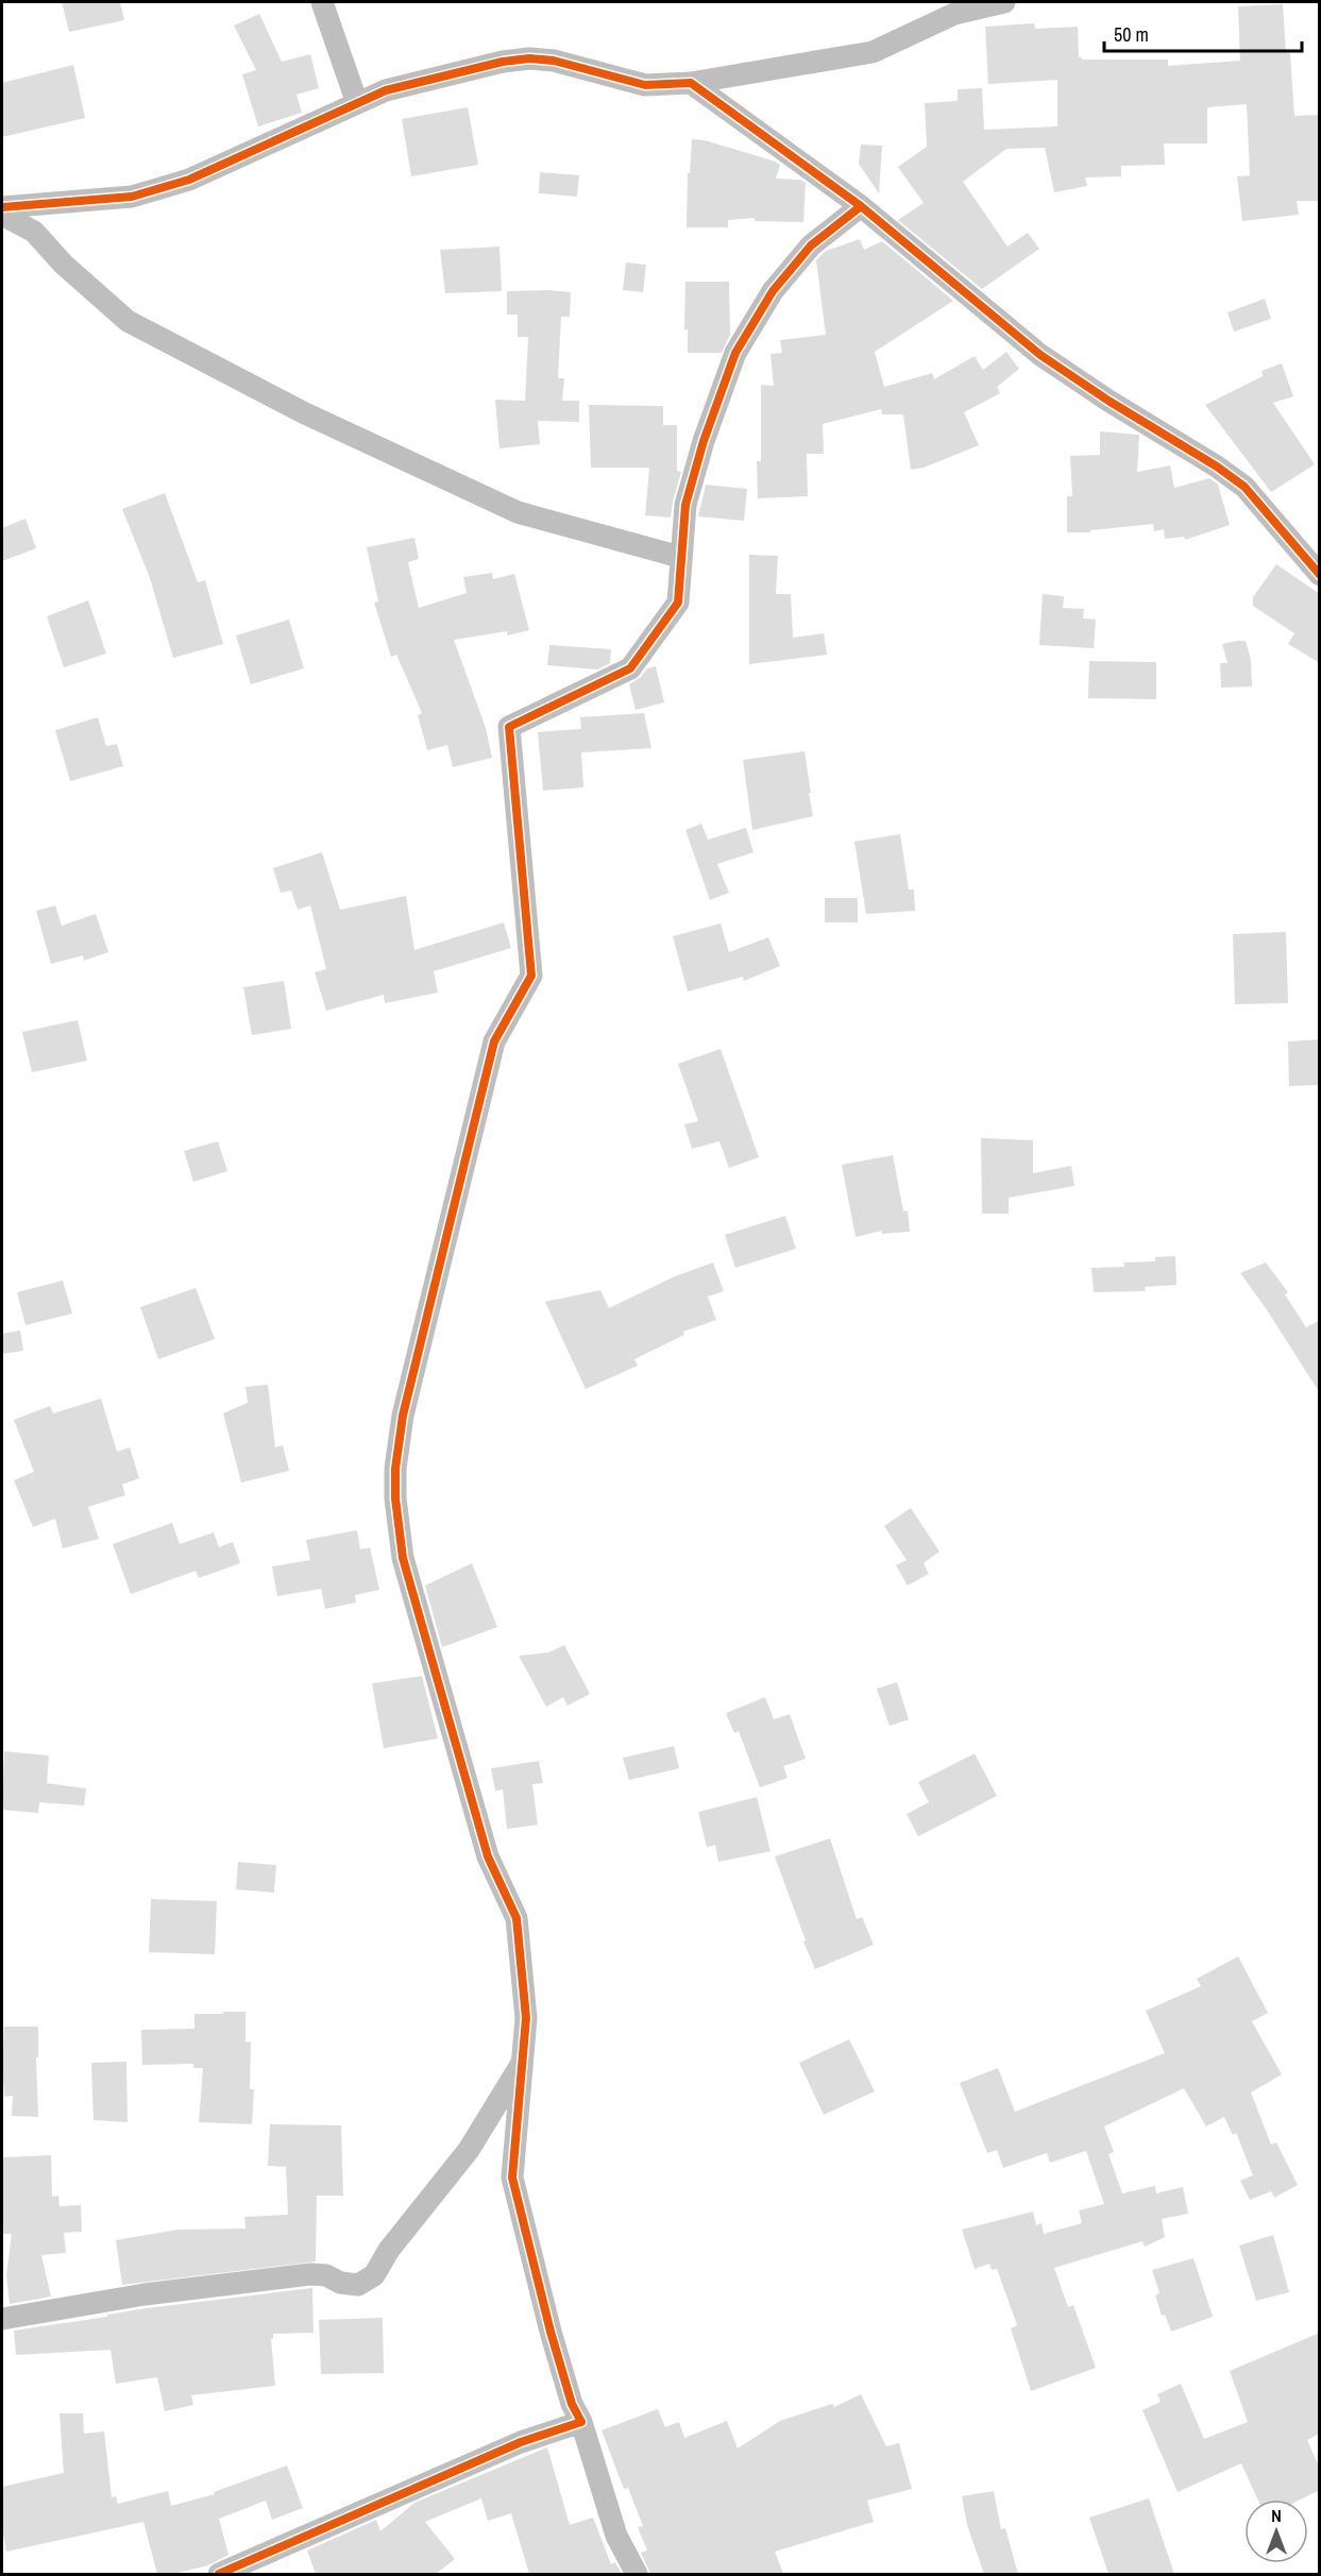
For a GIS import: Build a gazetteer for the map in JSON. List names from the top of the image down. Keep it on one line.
{"scale_bar":"50 m","north":"top"}
